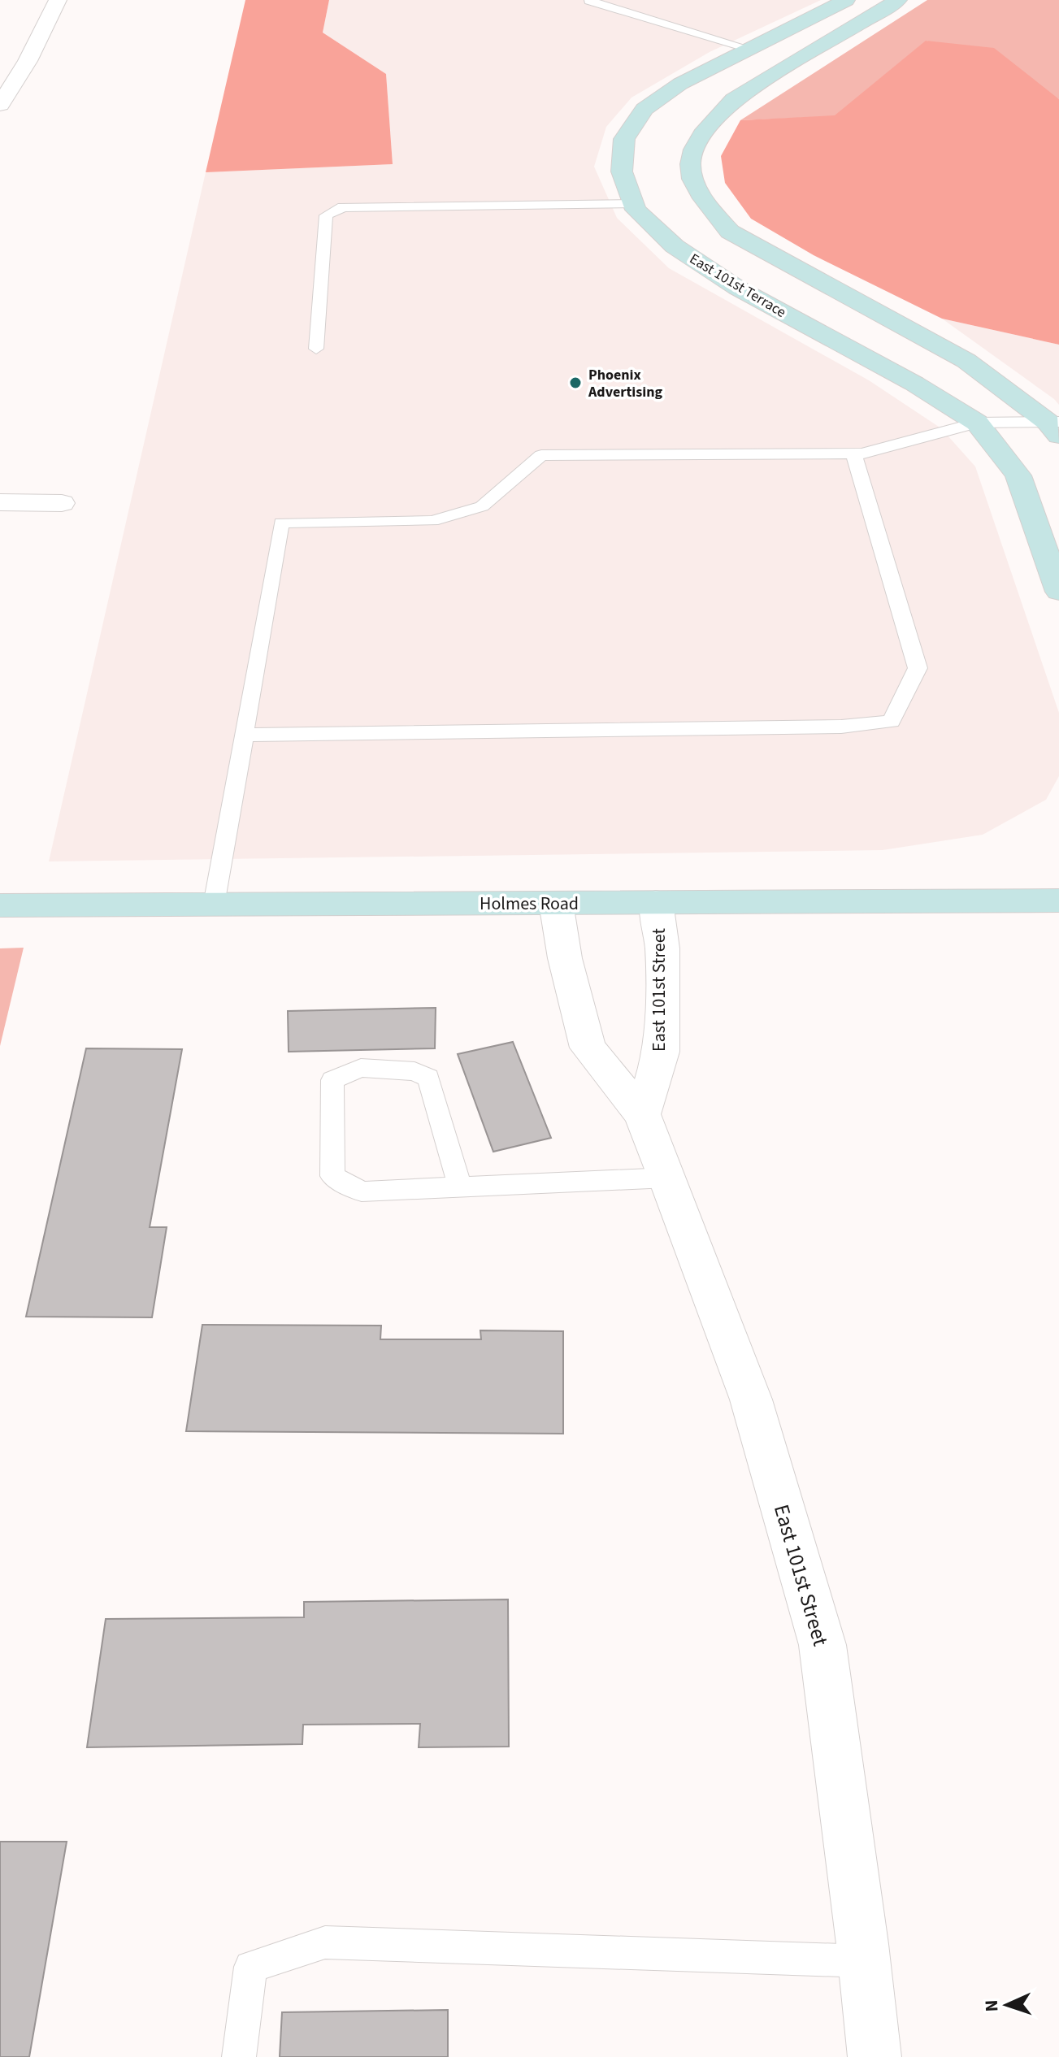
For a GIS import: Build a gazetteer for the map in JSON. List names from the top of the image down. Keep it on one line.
{"streets":{"street":["East 101st Terrace","Holmes Road","East 101st Street"]},"crossings":[["Holmes Road","East 101st Street"]],"places":["Phoenix Advertising"],"north":"left"}
